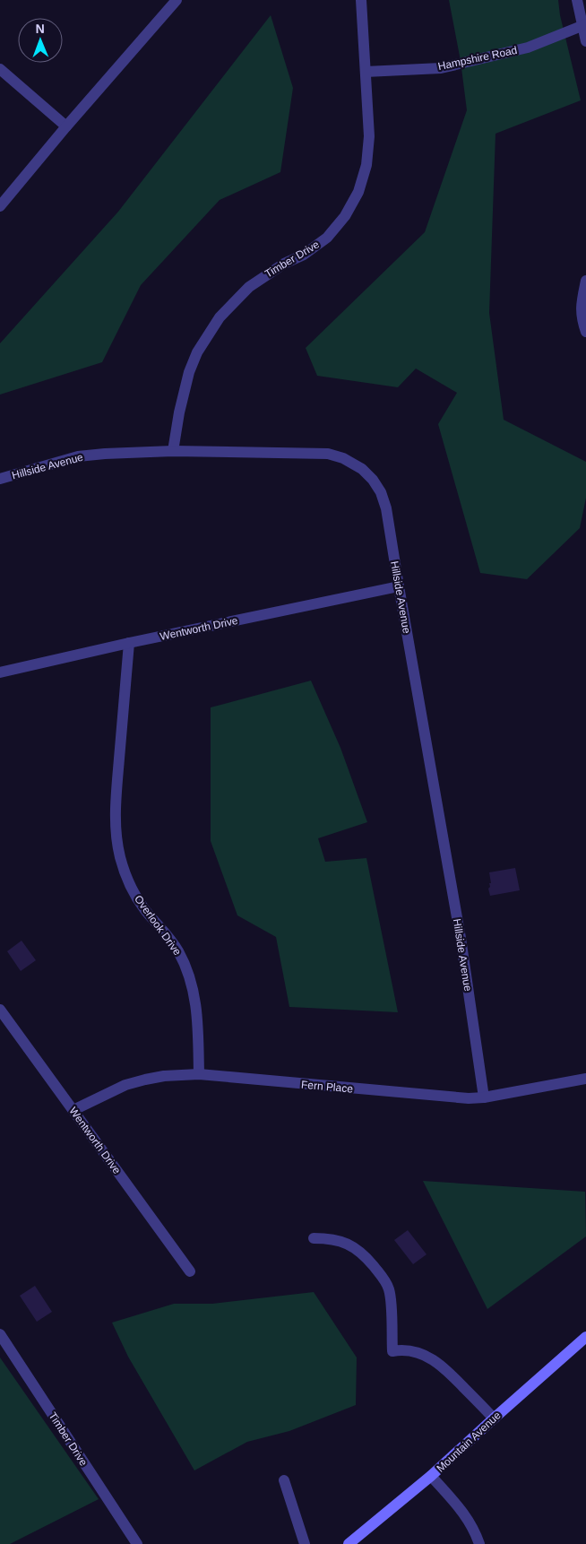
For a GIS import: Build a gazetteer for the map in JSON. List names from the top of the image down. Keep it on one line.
{"streets":{"main road":["Mountain Avenue"],"street":["Hampshire Road","Timber Drive","Hillside Avenue","Wentworth Drive","Overlook Drive","Fern Place"]},"crossings":[["Hampshire Road","Timber Drive"],["Timber Drive","Hillside Avenue"],["Hillside Avenue","Wentworth Drive"],["Hillside Avenue","Fern Place"],["Wentworth Drive","Overlook Drive"],["Wentworth Drive","Fern Place"],["Overlook Drive","Fern Place"]],"north":"top"}
